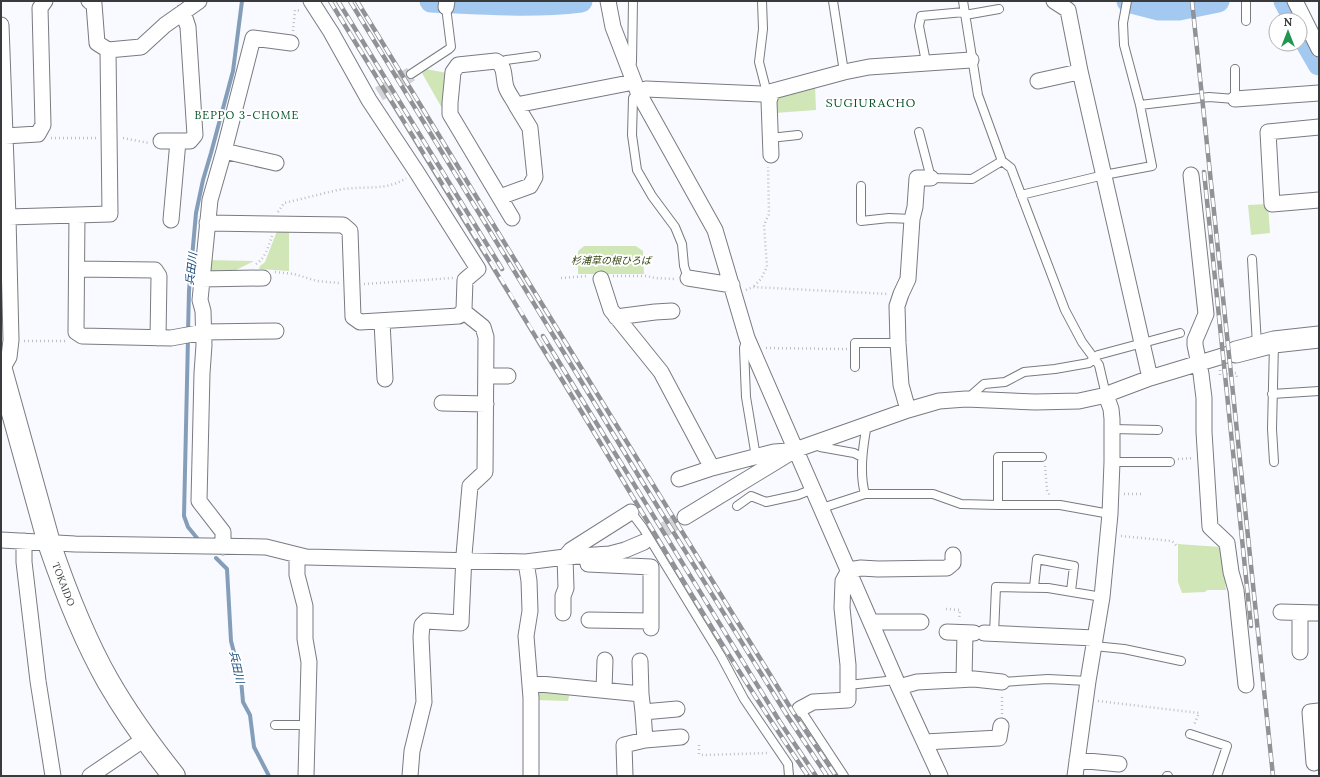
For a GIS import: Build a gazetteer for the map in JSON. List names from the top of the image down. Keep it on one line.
{"streets":{"highway":["TOKAIDO"]},"districts":["SUGIURACHO","BEPPO 3-CHOME"],"water":["兵田川"],"parks":["杉浦草の根ひろば"],"north":"top"}
